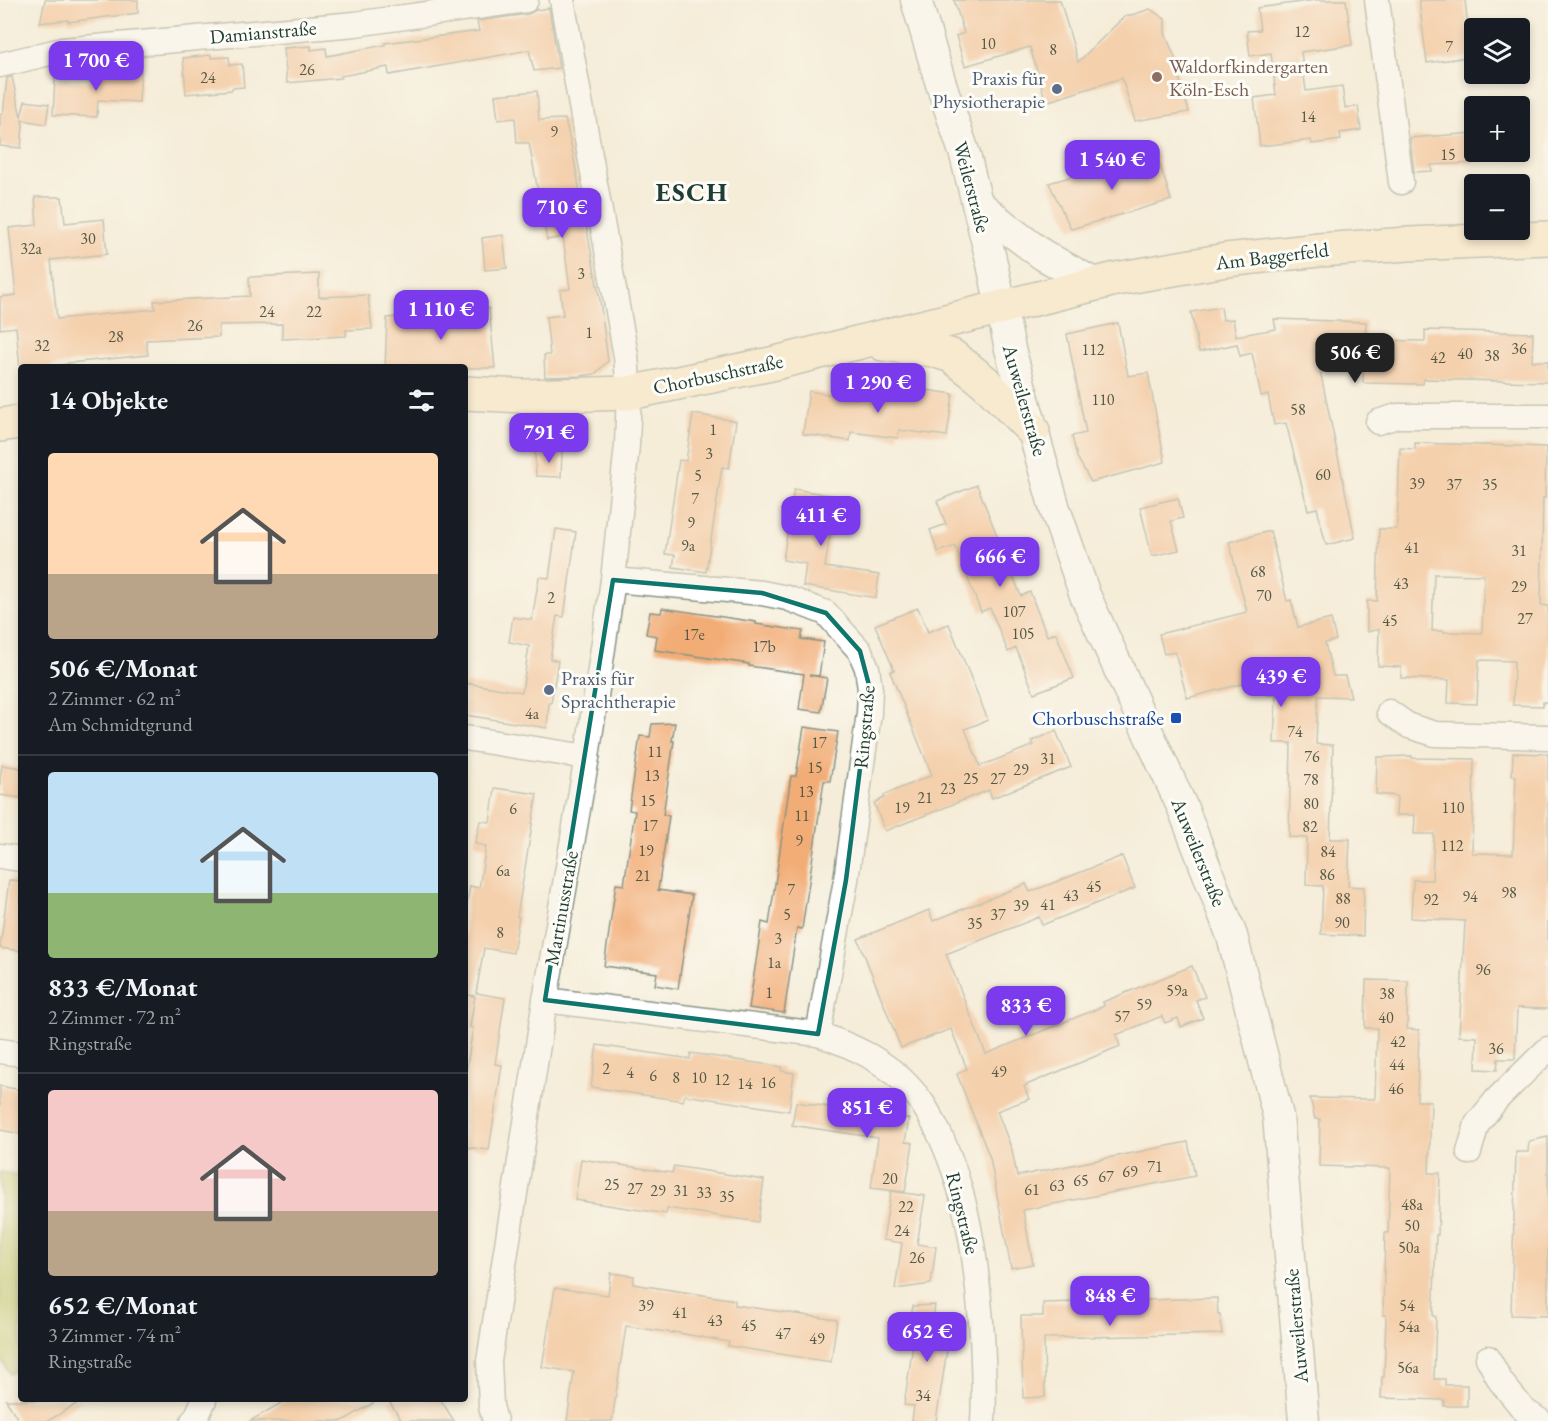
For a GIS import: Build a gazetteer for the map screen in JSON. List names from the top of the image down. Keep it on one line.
{"streets":{"main road":["Am Baggerfeld","Chorbuschstraße"],"street":["Damianstraße","Weilerstraße","Auweilerstraße","Ringstraße","Martinusstraße"]},"crossings":[["Weilerstraße","Am Baggerfeld"],["Weilerstraße","Chorbuschstraße"],["Weilerstraße","Auweilerstraße"],["Am Baggerfeld","Chorbuschstraße"],["Am Baggerfeld","Auweilerstraße"],["Chorbuschstraße","Auweilerstraße"],["Chorbuschstraße","Martinusstraße"],["Ringstraße","Martinusstraße"]],"districts":["ESCH"],"places":{"other":["Waldorfkindergarten Köln-Esch","Praxis für Physiotherapie","Praxis für Sprachtherapie"],"transit":["Chorbuschstraße"]},"house_numbers":["12","10","7","8","26","24","14","9","15","30","32a","3","24","22","26","1","28","32","36","112","40","38","42","110","58","1","3","60","5","39","37","35","7","9","9a","41","31","68","43","29","70","2","107","27","45","105","17e","17b","4a","74","17","11","76","31","15","29","13","25","27","78","23","13","21","15","80","19","110","6","11","17","82","9","112","19","84","6a","86","21","45","7","98","43","94","88","92","41","39","5","37","90","35","8","3","1a","96","59a","1","38","59","57","40","42","36","44","2","49","4","6","8","10","12","16","14","46","71","69","67","20","65","25","63","27","61","29","31","33","35","48a","22","50","24","50a","26","39","54","41","43","45","54a","47","49","56a","34"],"page":{"map_buttons":["+","−"],"price":["1 700 €","1 540 €","710 €","1 110 €","506 €","1 290 €","791 €","411 €","666 €","439 €","833 €","851 €","848 €","652 €"],"heading":"14 Objekte","list":[{"name":"506 €/Monat","note":"2 Zimmer · 62 m² · Am Schmidtgrund"},{"name":"833 €/Monat","note":"2 Zimmer · 72 m² · Ringstraße"},{"name":"652 €/Monat","note":"3 Zimmer · 74 m² · Ringstraße"}]}}
